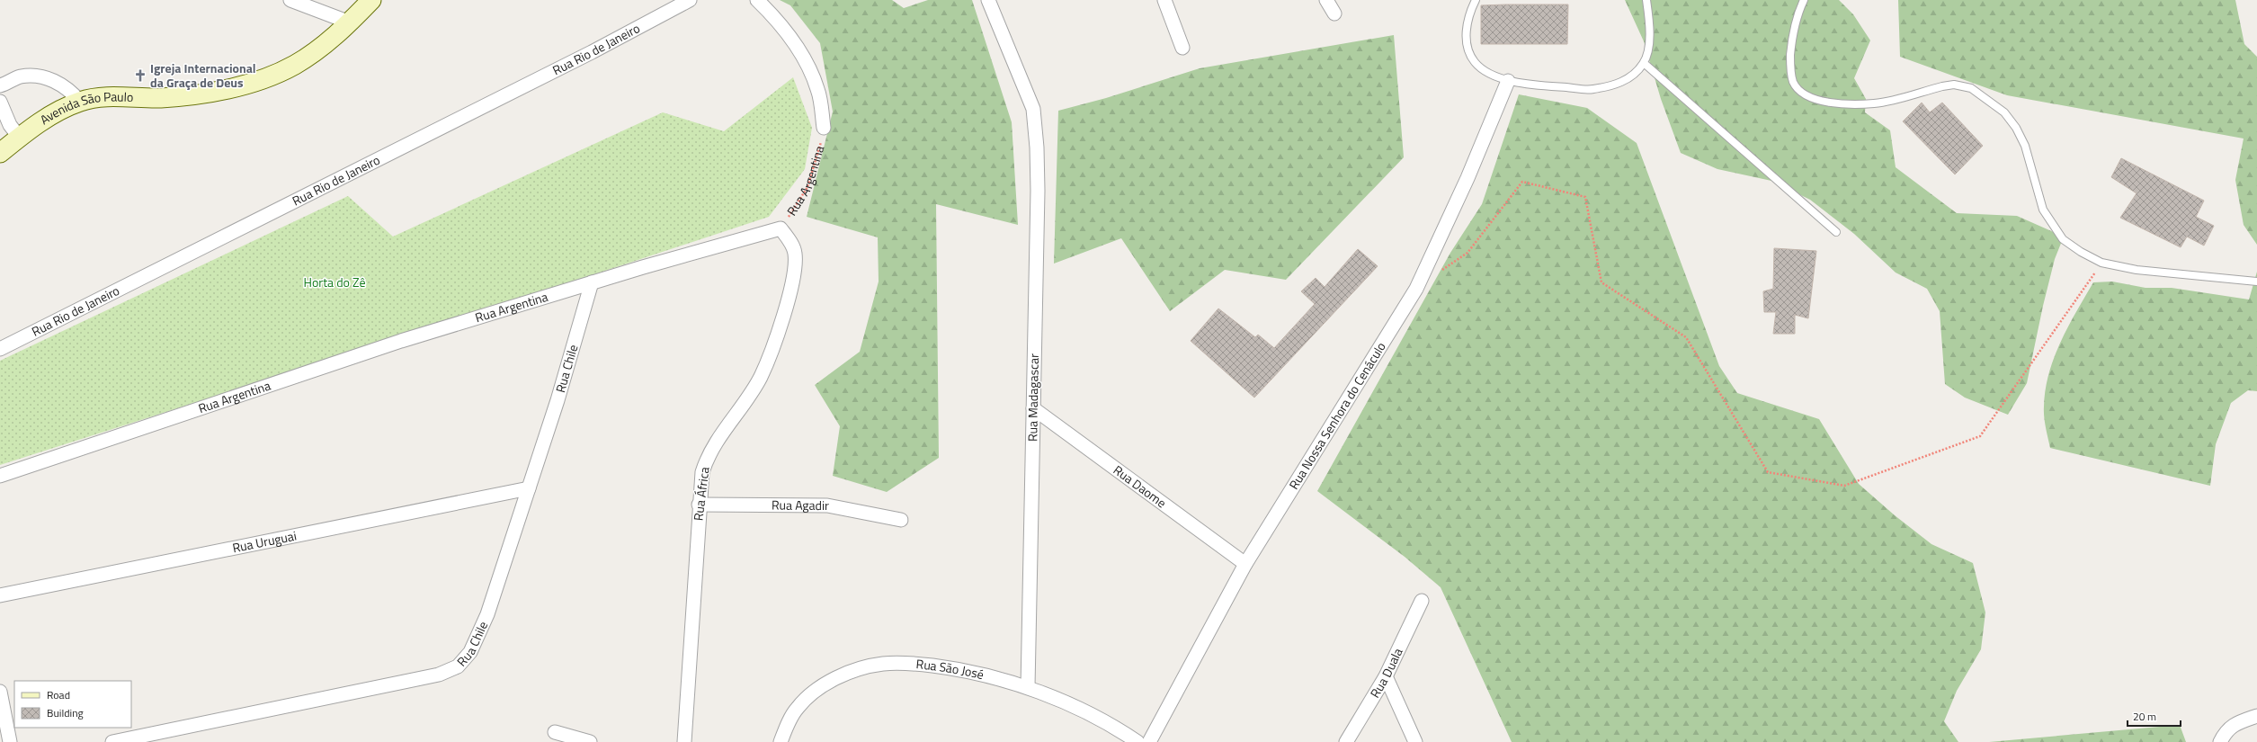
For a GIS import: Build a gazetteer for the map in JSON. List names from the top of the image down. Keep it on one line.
{"streets":{"main road":["Avenida São Paulo"],"street":["Rua Rio de Janeiro","Rua Argentina","Rua Chile","Rua Madagascar","Rua Nossa Senhora do Cenáculo","Rua Daome","Rua África","Rua Agadir","Rua Uruguai","Rua São José","Rua Duala"]},"crossings":[["Rua Argentina","Rua Chile"],["Rua Argentina","Rua África"],["Rua Chile","Rua Uruguai"],["Rua Madagascar","Rua Daome"],["Rua Madagascar","Rua São José"],["Rua Nossa Senhora do Cenáculo","Rua Daome"],["Rua África","Rua Agadir"]],"parks":["Horta do Zê"],"places":{"church":["Igreja Internacional da Graça de Deus"]},"legend":["Road","Building"],"scale_bar":"20 m"}
